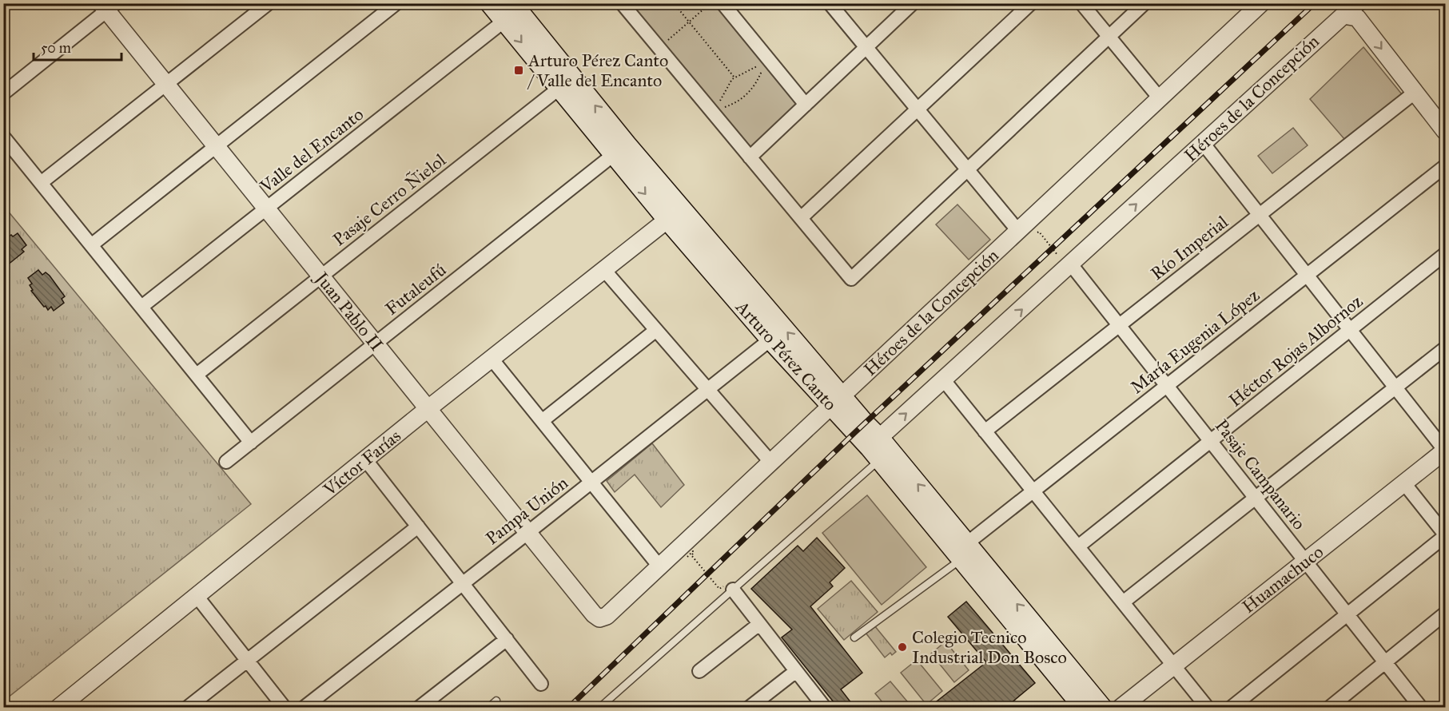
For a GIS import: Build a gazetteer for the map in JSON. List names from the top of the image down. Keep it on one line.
{"streets":{"main road":["Arturo Pérez Canto"],"street":["Héroes de la Concepción","Valle del Encanto","Pasaje Cerro Ñielol","Río Imperial","Futaleufú","Juan Pablo II","María Eugenia López","Héctor Rojas Albornoz","Víctor Farías","Pasaje Campanario","Pampa Unión","Huamachuco"]},"crossings":[["Héroes de la Concepción","Juan Pablo II"],["Héroes de la Concepción","Arturo Pérez Canto"],["Héroes de la Concepción","Pasaje Campanario"],["Valle del Encanto","Juan Pablo II"],["Valle del Encanto","Arturo Pérez Canto"],["Pasaje Cerro Ñielol","Juan Pablo II"],["Pasaje Cerro Ñielol","Arturo Pérez Canto"],["Río Imperial","Pasaje Campanario"],["Futaleufú","Juan Pablo II"],["Futaleufú","Arturo Pérez Canto"],["Juan Pablo II","Víctor Farías"],["Juan Pablo II","Pampa Unión"],["María Eugenia López","Arturo Pérez Canto"],["María Eugenia López","Pasaje Campanario"],["Héctor Rojas Albornoz","Pasaje Campanario"],["Arturo Pérez Canto","Víctor Farías"],["Arturo Pérez Canto","Pampa Unión"],["Pasaje Campanario","Huamachuco"]],"places":{"transit":["Arturo Pérez Canto / Valle del Encanto"],"other":["Colegio Tecnico Industrial Don Bosco"]},"scale_bar":"50 m"}
